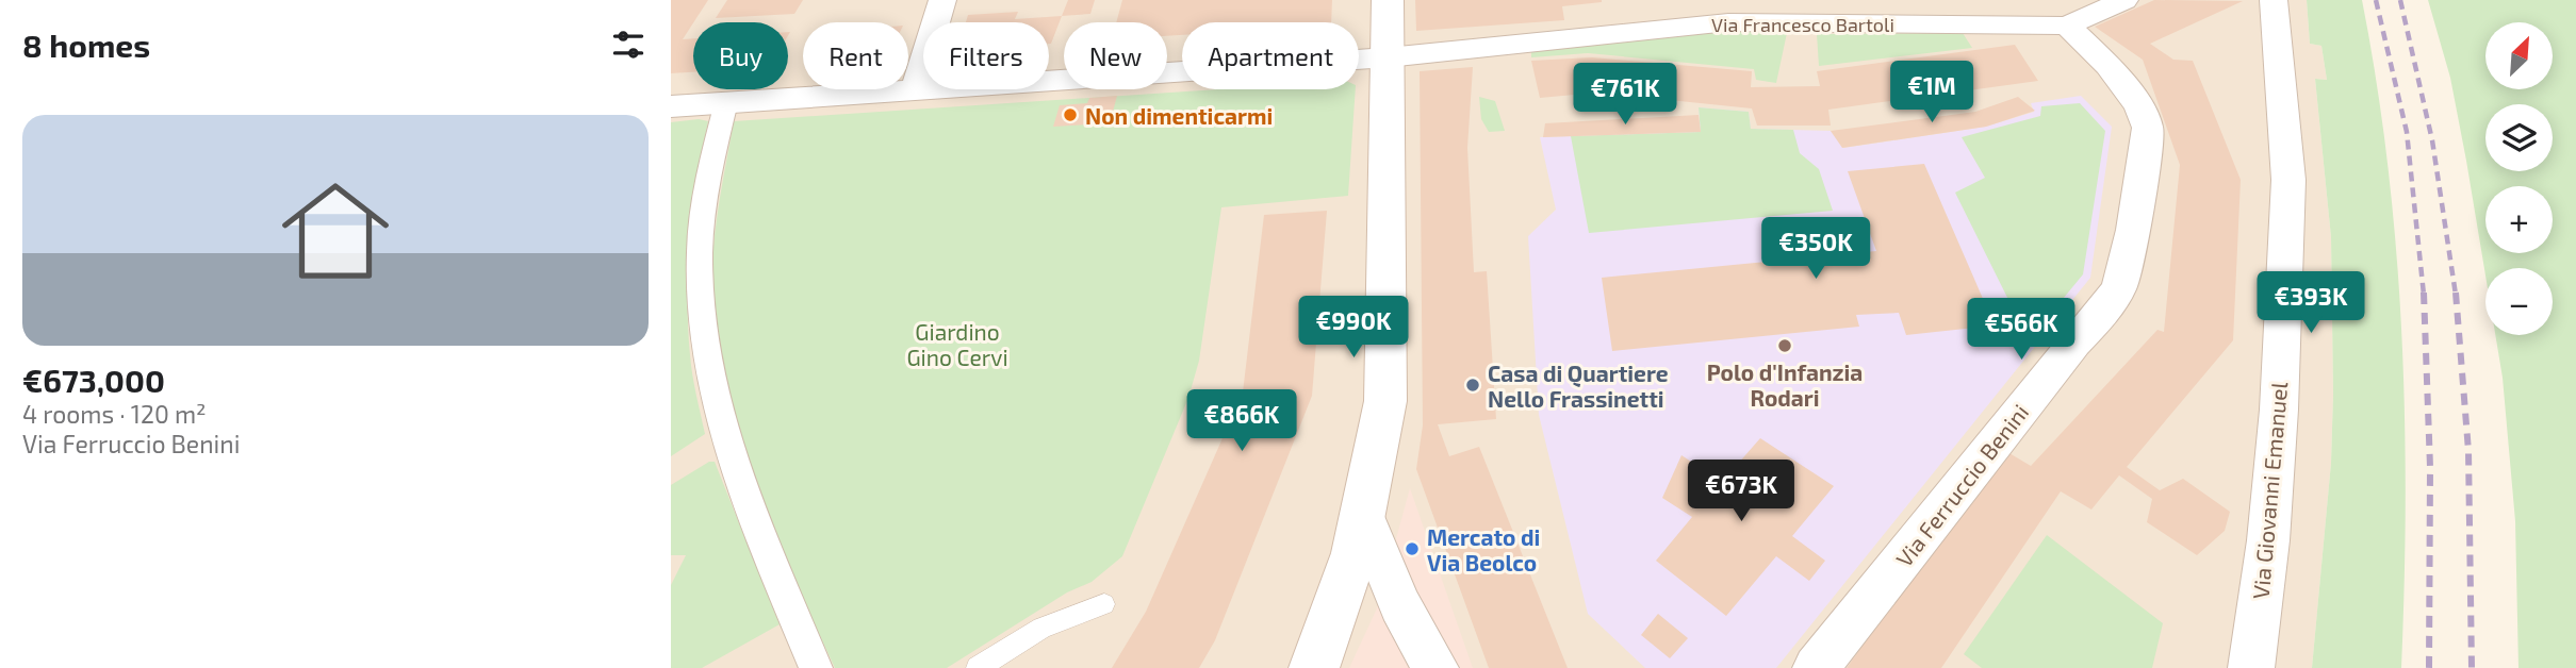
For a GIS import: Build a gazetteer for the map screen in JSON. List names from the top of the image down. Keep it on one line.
{"streets":{"street":["Via Francesco Bartoli","Via Ferruccio Benini","Via Giovanni Emanuel"]},"crossings":[["Via Francesco Bartoli","Via Ferruccio Benini"]],"parks":["Giardino Gino Cervi"],"places":["Non dimenticarmi","Polo d'Infanzia Rodari","Casa di Quartiere Nello Frassinetti","Mercato di Via Beolco"],"north":"top right","page":{"heading":"8 homes","map_buttons":["+","−"],"chip":["Buy","Rent","Filters","New","Apartment"],"price":["€1M","€761K","€350K","€393K","€990K","€566K","€866K","€673K"],"list":[{"name":"€673,000","note":"4 rooms · 120 m² · Via Ferruccio Benini"}]}}
